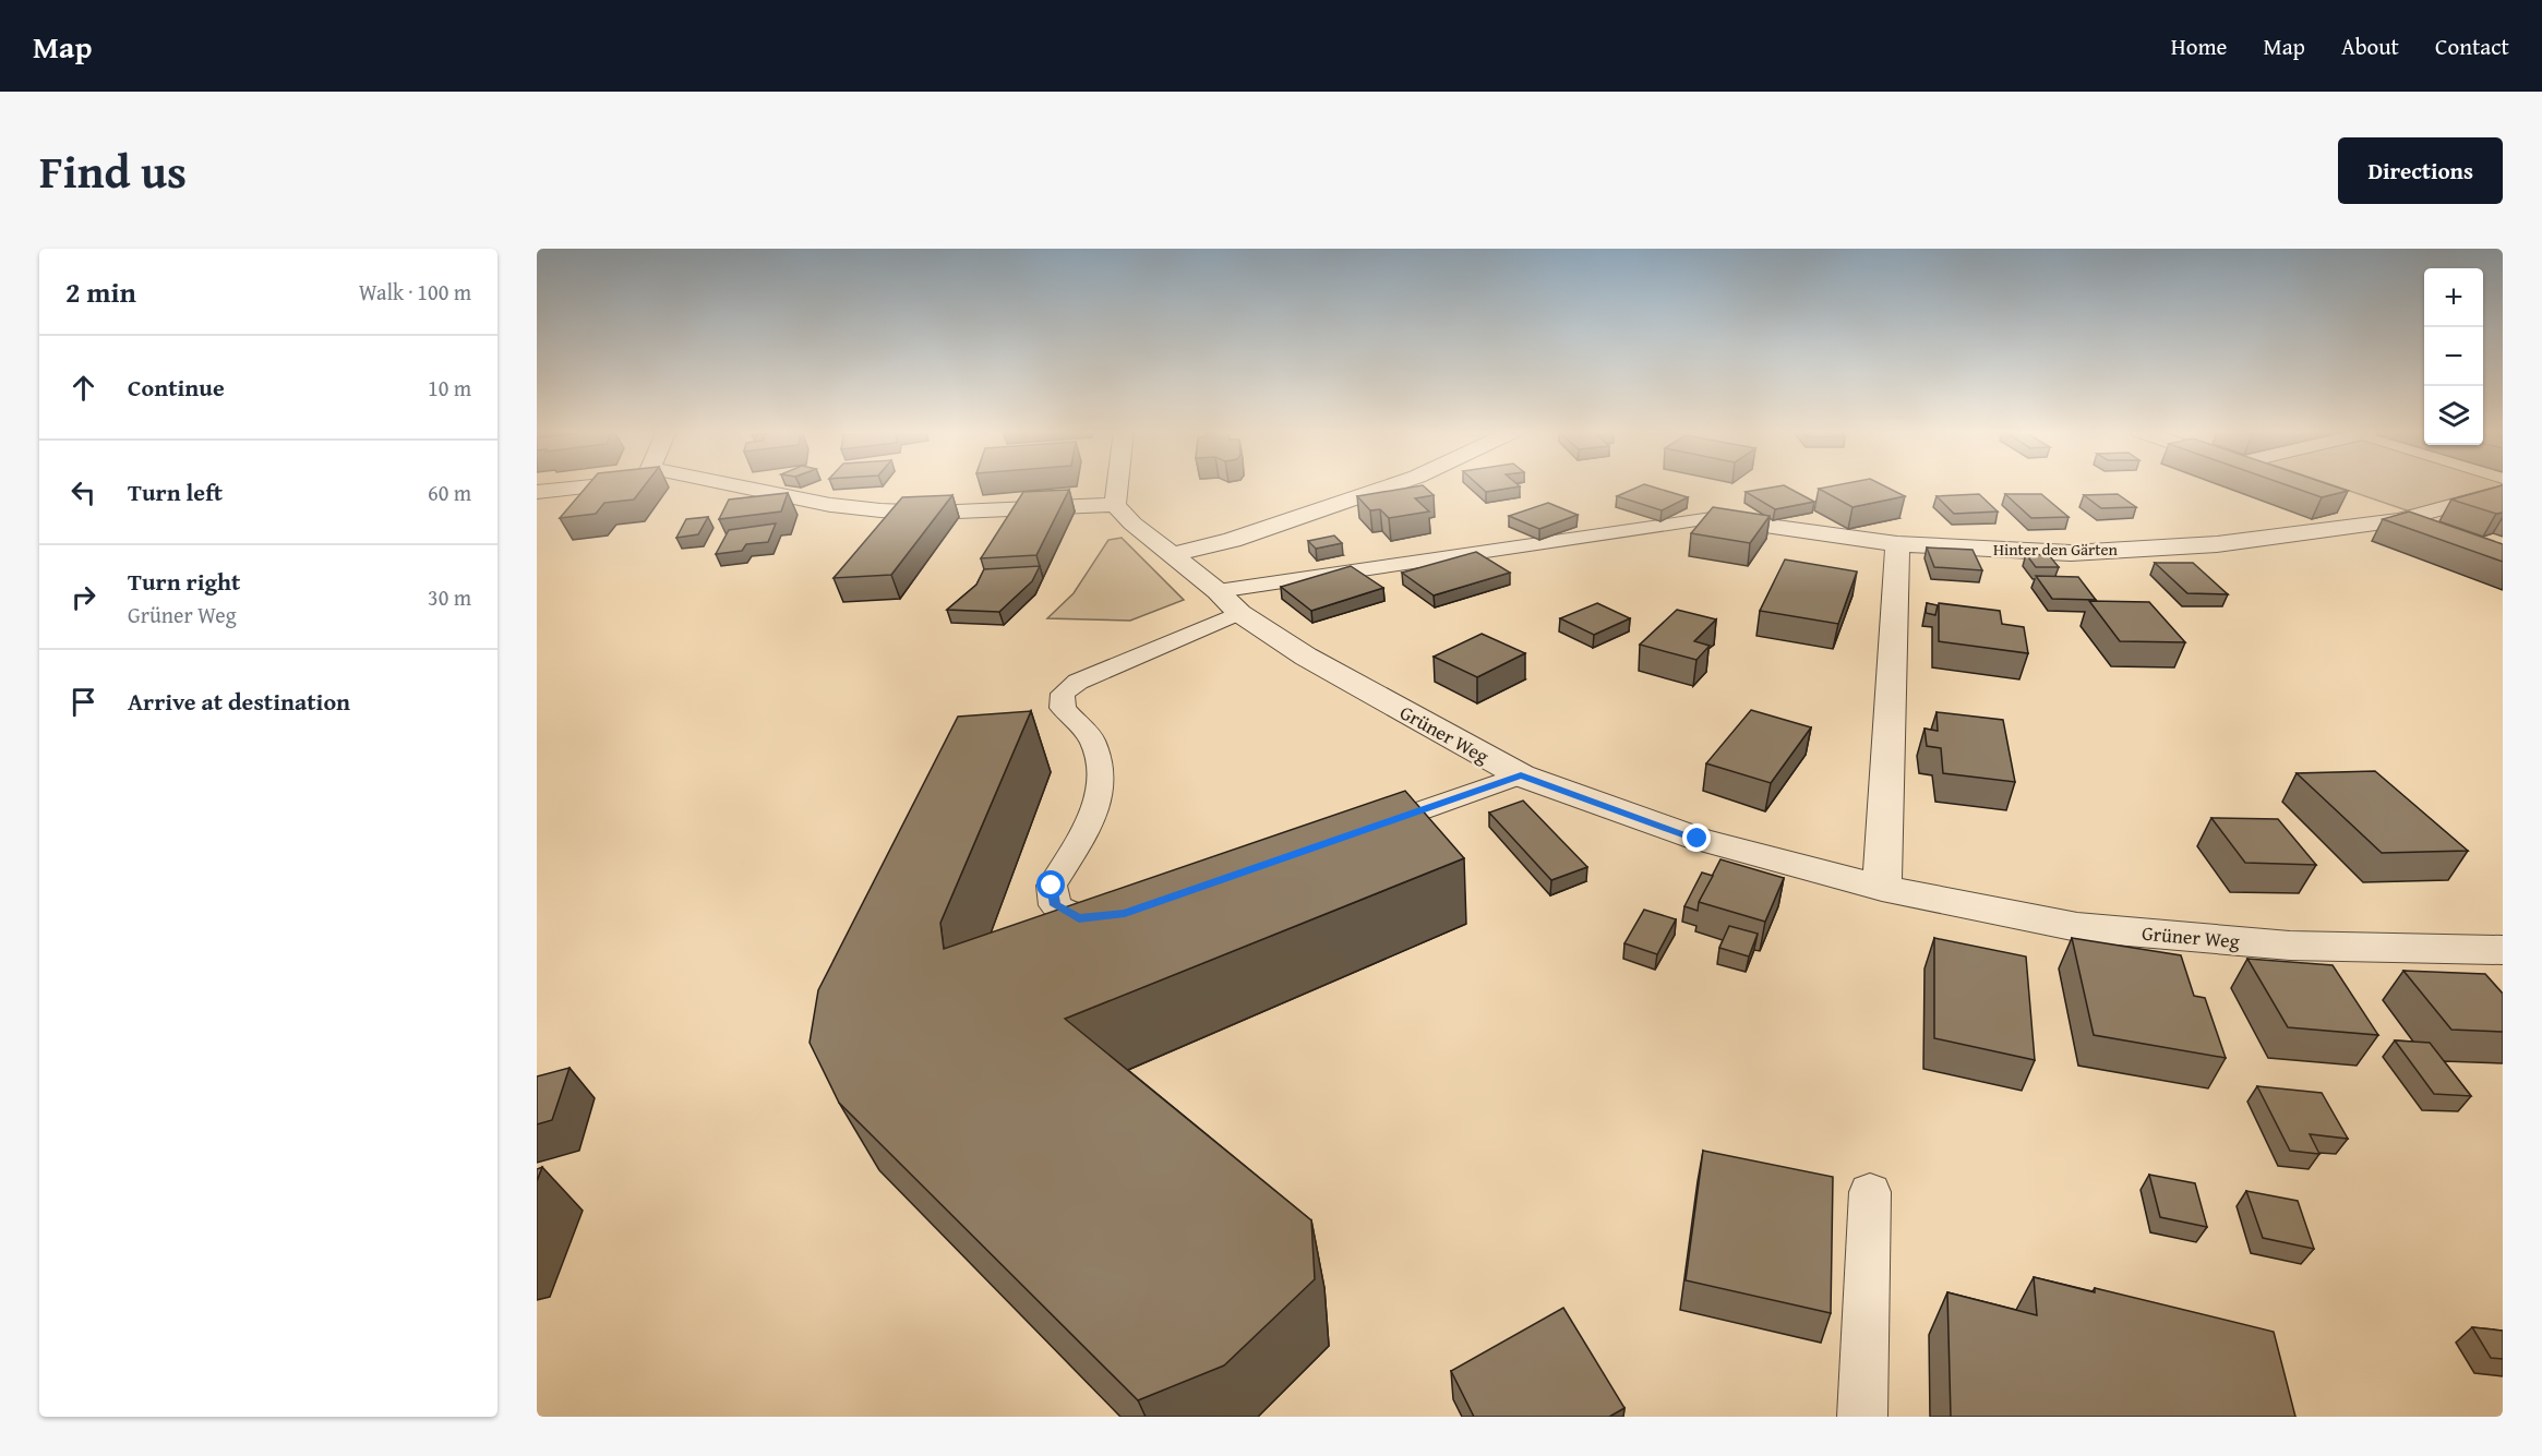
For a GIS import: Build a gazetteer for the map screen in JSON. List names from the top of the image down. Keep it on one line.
{"streets":{"street":["Hinter den Gärten","Grüner Weg"]},"page":{"header":"Map","nav":["Home","Map","About","Contact"],"title":"Find us","buttons":"Directions","heading":["2 min","Walk · 100 m"],"map_buttons":["+","−"],"list":[["Continue","10 m"],["Turn left","60 m"],["Turn right","Grüner Weg","30 m"],"Arrive at destination"]}}
